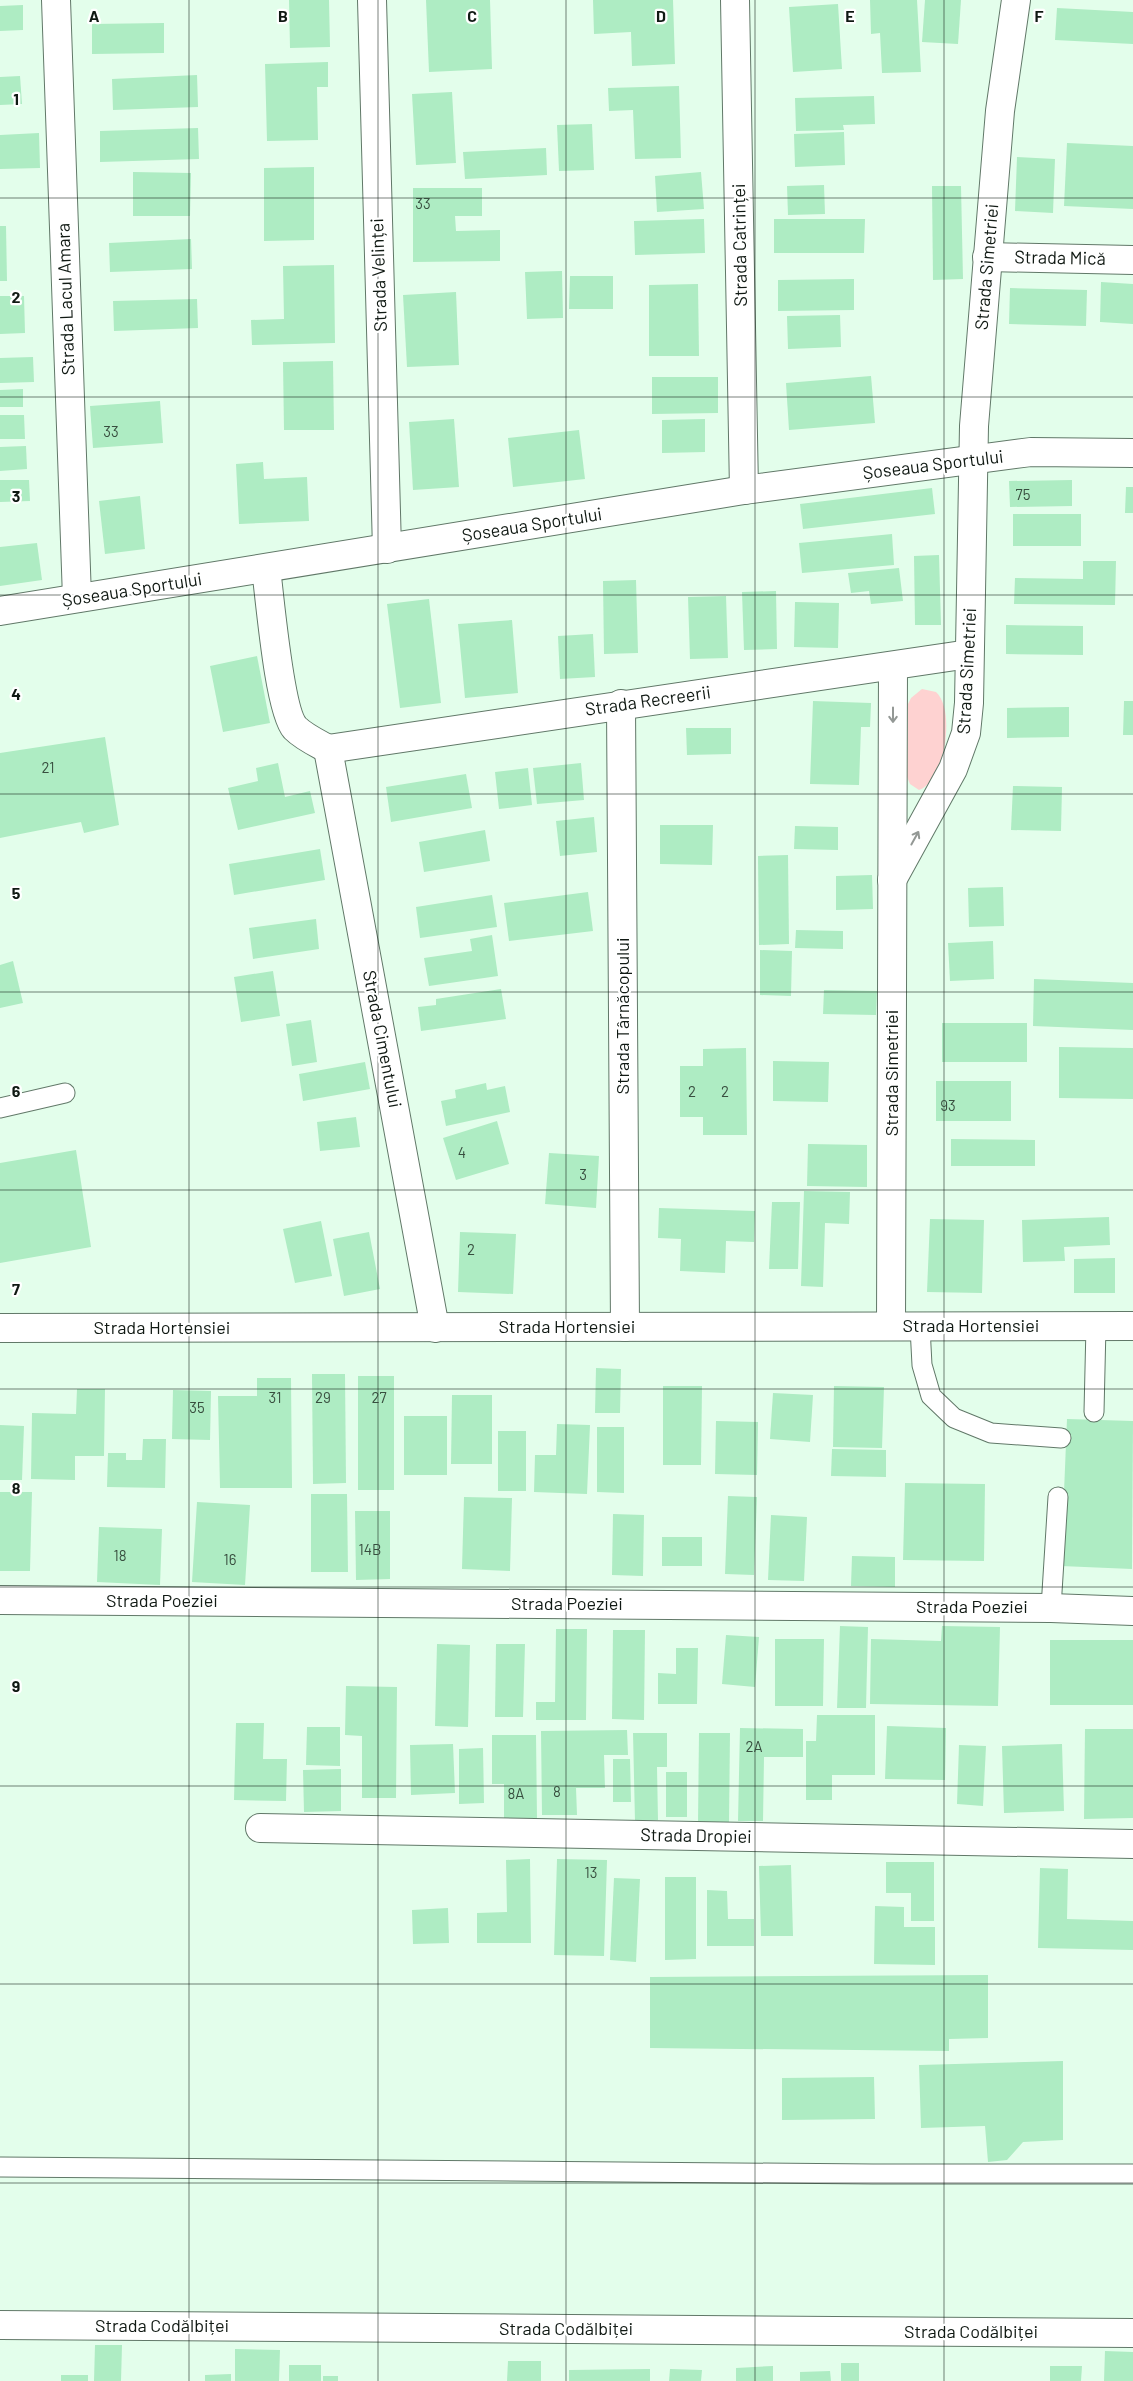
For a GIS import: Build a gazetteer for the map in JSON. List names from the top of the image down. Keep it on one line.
{"streets":{"street":["Strada Catrinței","Strada Mică","Strada Simetriei","Strada Velinței","Strada Lacul Amara","Șoseaua Sportului","Strada Recreerii","Strada Târnăcopului","Strada Cimentului","Strada Hortensiei","Strada Poeziei","Strada Dropiei","Strada Codălbiței"]},"crossings":[["Strada Catrinței","Șoseaua Sportului"],["Strada Mică","Strada Simetriei"],["Strada Simetriei","Șoseaua Sportului"],["Strada Simetriei","Strada Recreerii"],["Strada Simetriei","Strada Hortensiei"],["Strada Velinței","Șoseaua Sportului"],["Strada Lacul Amara","Șoseaua Sportului"],["Strada Recreerii","Strada Târnăcopului"],["Strada Recreerii","Strada Cimentului"],["Strada Târnăcopului","Strada Hortensiei"],["Strada Cimentului","Strada Hortensiei"]],"house_numbers":["33","33","75","21","2","2","93","4","3","2","31","29","27","35","14B","18","16","2A","8","8A","13"],"grid":{"columns":["A","B","C","D","E","F"],"rows":["1","2","3","4","5","6","7","8","9"]}}
